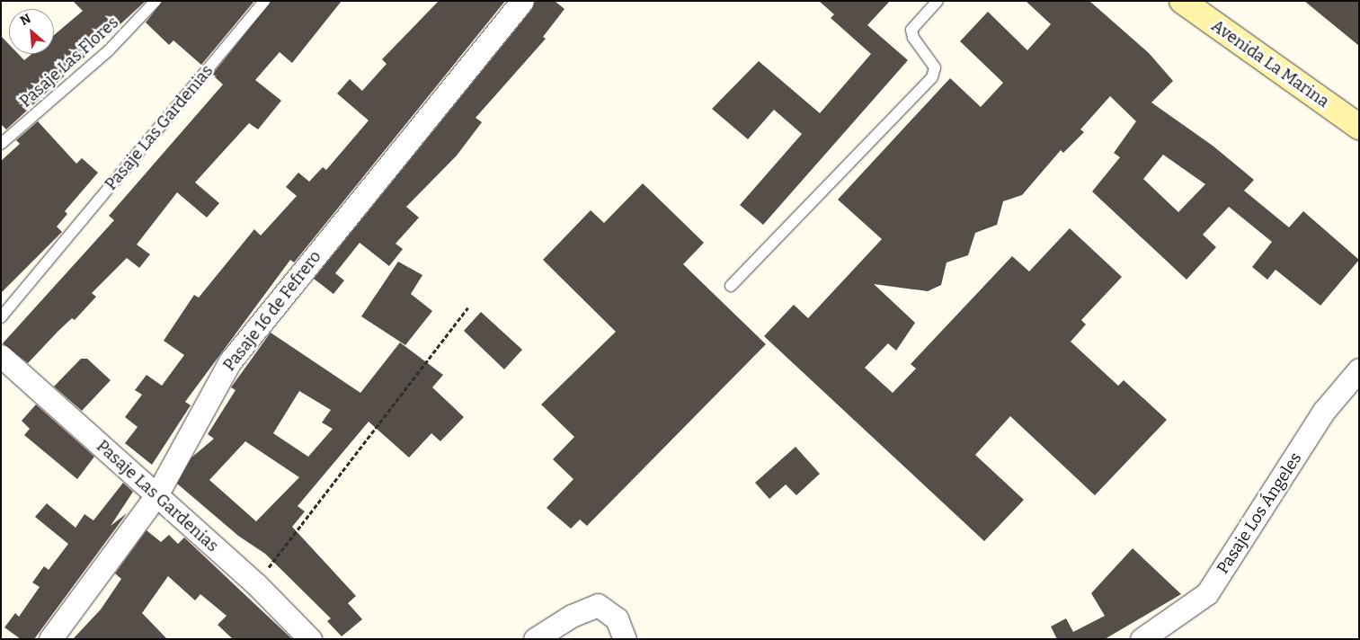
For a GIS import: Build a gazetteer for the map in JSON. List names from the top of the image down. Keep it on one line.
{"streets":{"main road":["Avenida La Marina"],"street":["Pasaje Las Gardenias","Pasaje 16 de Fefrero","Pasaje Los Ángeles"],"lane":["Pasaje Las Flores"]},"crossings":[["Pasaje Las Gardenias","Pasaje 16 de Fefrero"]],"north":"top left"}
